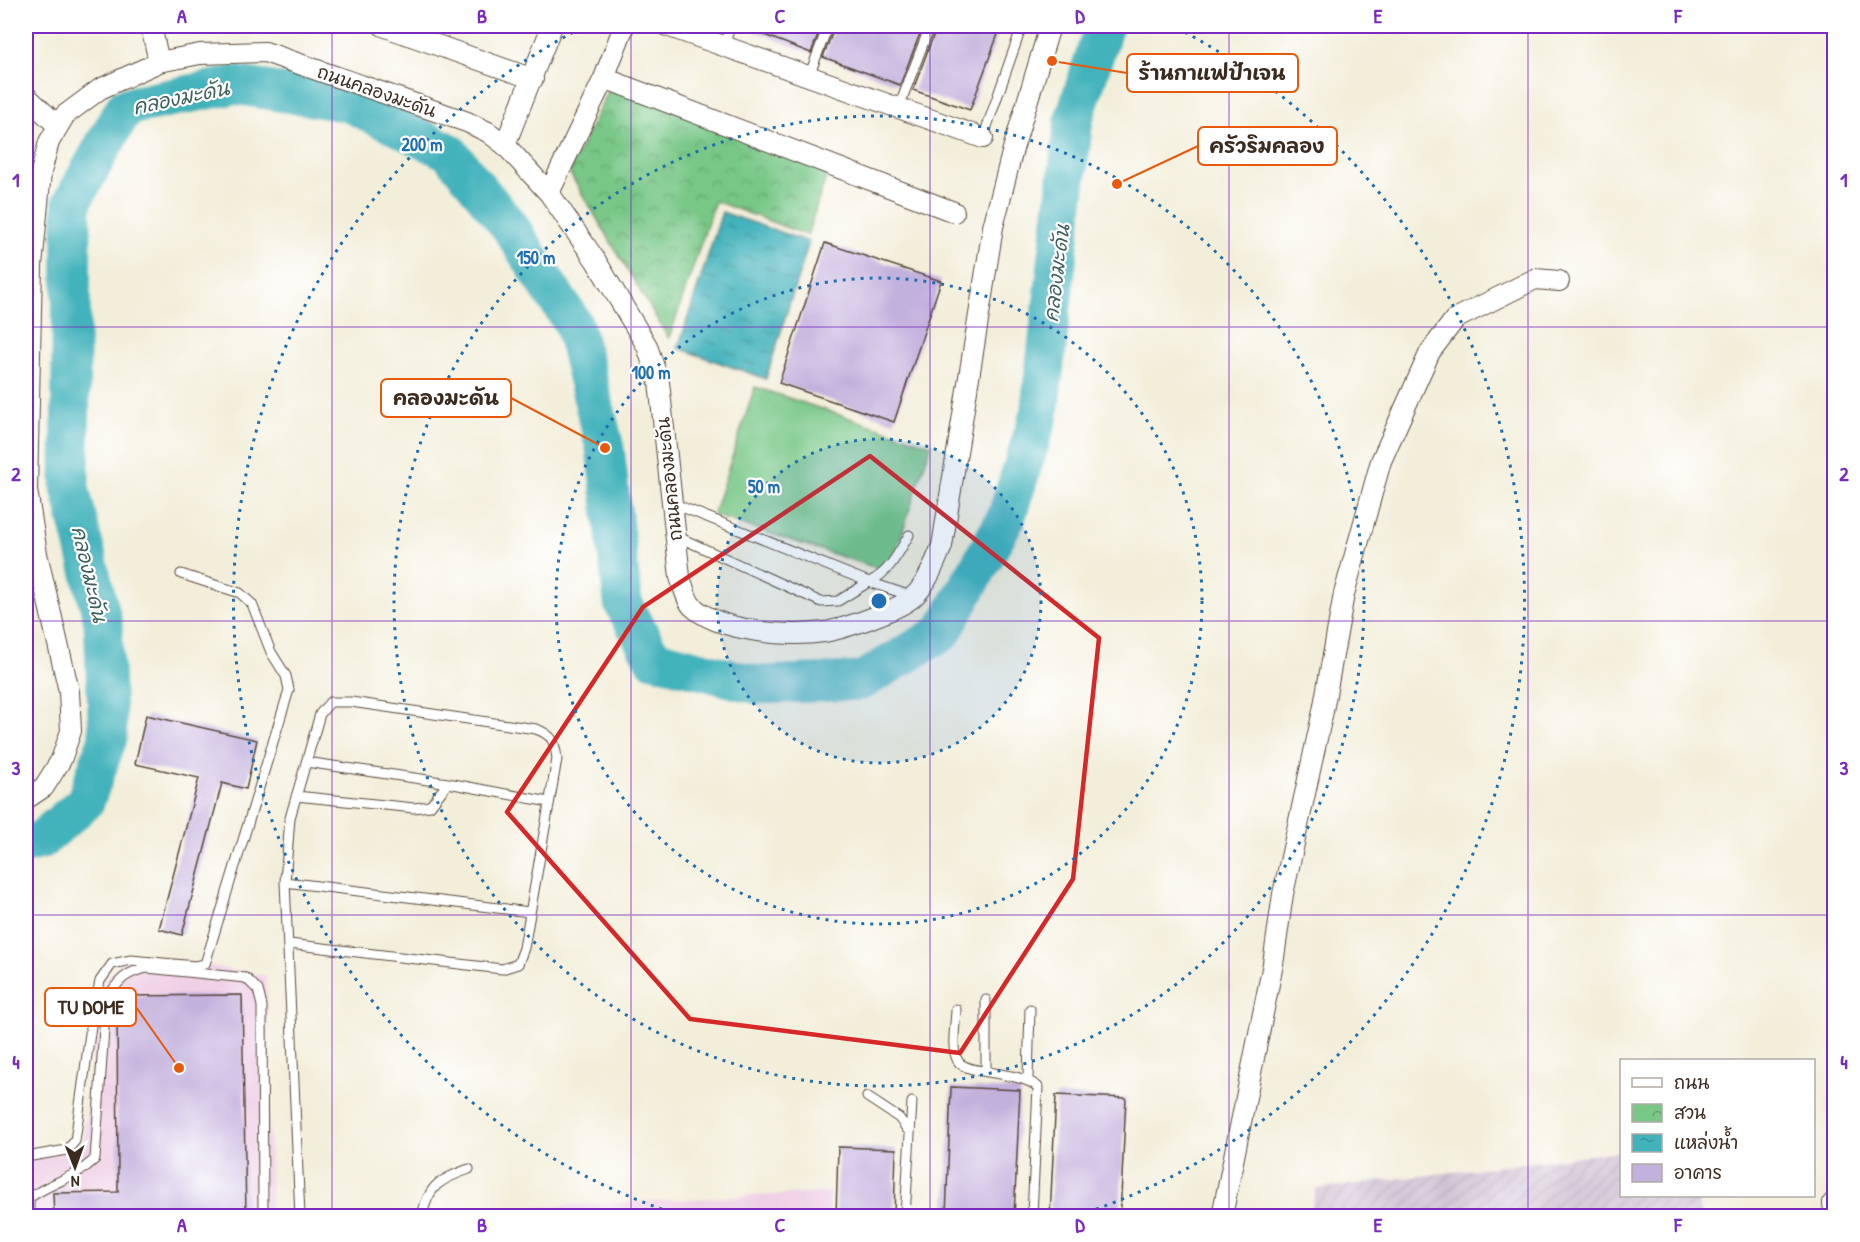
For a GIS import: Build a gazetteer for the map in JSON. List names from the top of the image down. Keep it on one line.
{"streets":{"street":["ถนนคลองมะดัน"]},"water":["คลองมะดัน"],"places":["ร้านกาแฟป้าเจน","ครัวริมคลอง","คลองมะดัน","TU DOME"],"legend":["ถนน","สวน","แหล่งน้ำ","อาคาร"],"north":"bottom","grid":{"columns":["A","B","C","D","E","F"],"rows":["1","2","3","4"]},"rings":["200 m","150 m","100 m","50 m"]}
